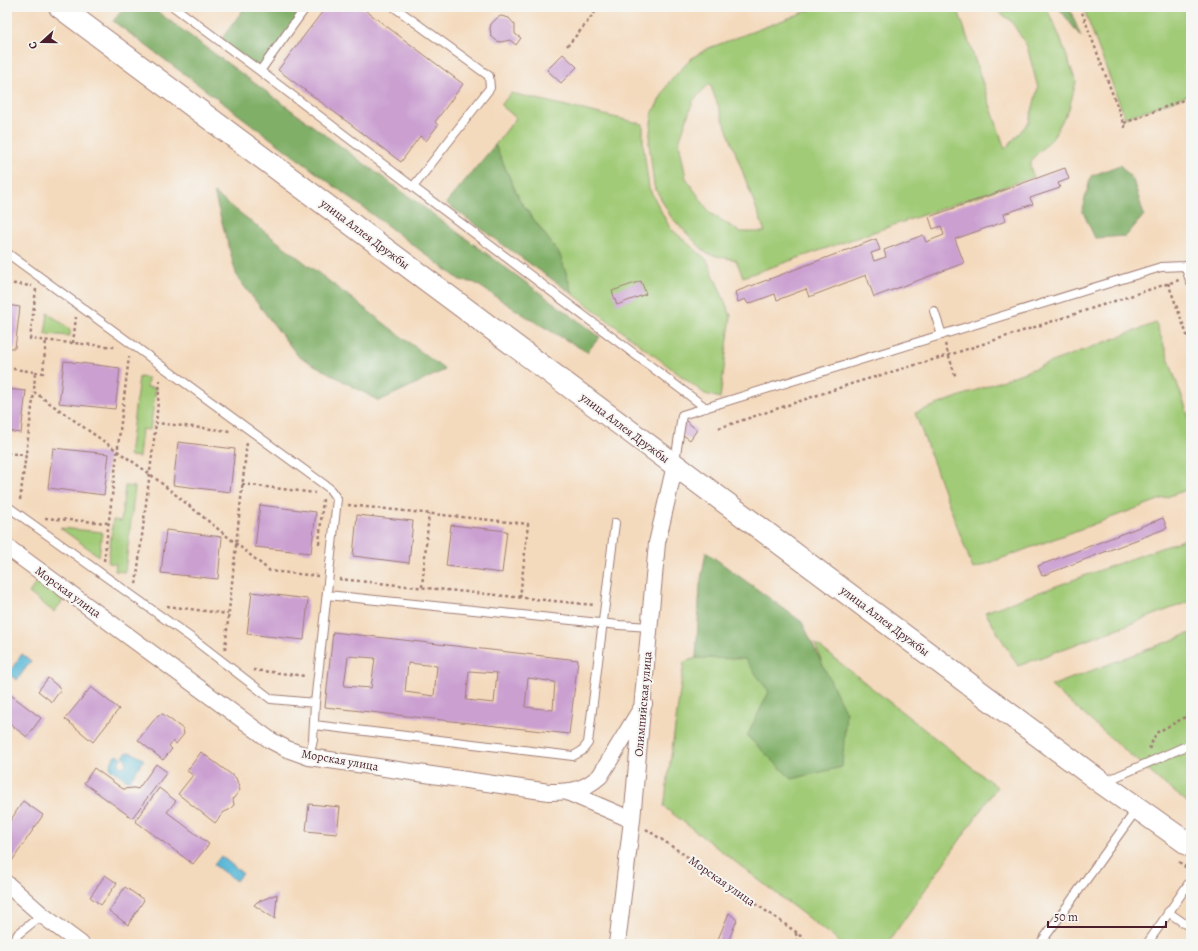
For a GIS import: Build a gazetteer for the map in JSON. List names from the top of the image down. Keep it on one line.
{"streets":{"main road":["улица Аллея Дружбы"],"street":["Морская улица","Олимпийская улица"]},"crossings":[["улица Аллея Дружбы","Олимпийская улица"],["Морская улица","Олимпийская улица"]],"scale_bar":"50 m","north":"left"}
